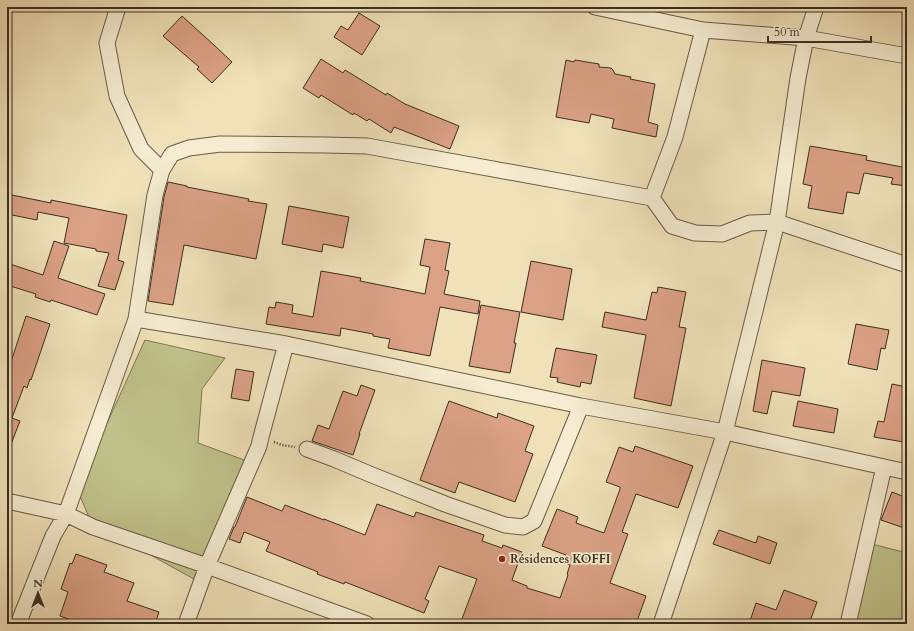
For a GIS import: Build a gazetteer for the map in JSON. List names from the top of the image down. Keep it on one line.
{"places":["Résidences KOFFI"],"scale_bar":"50 m","north":"top"}
